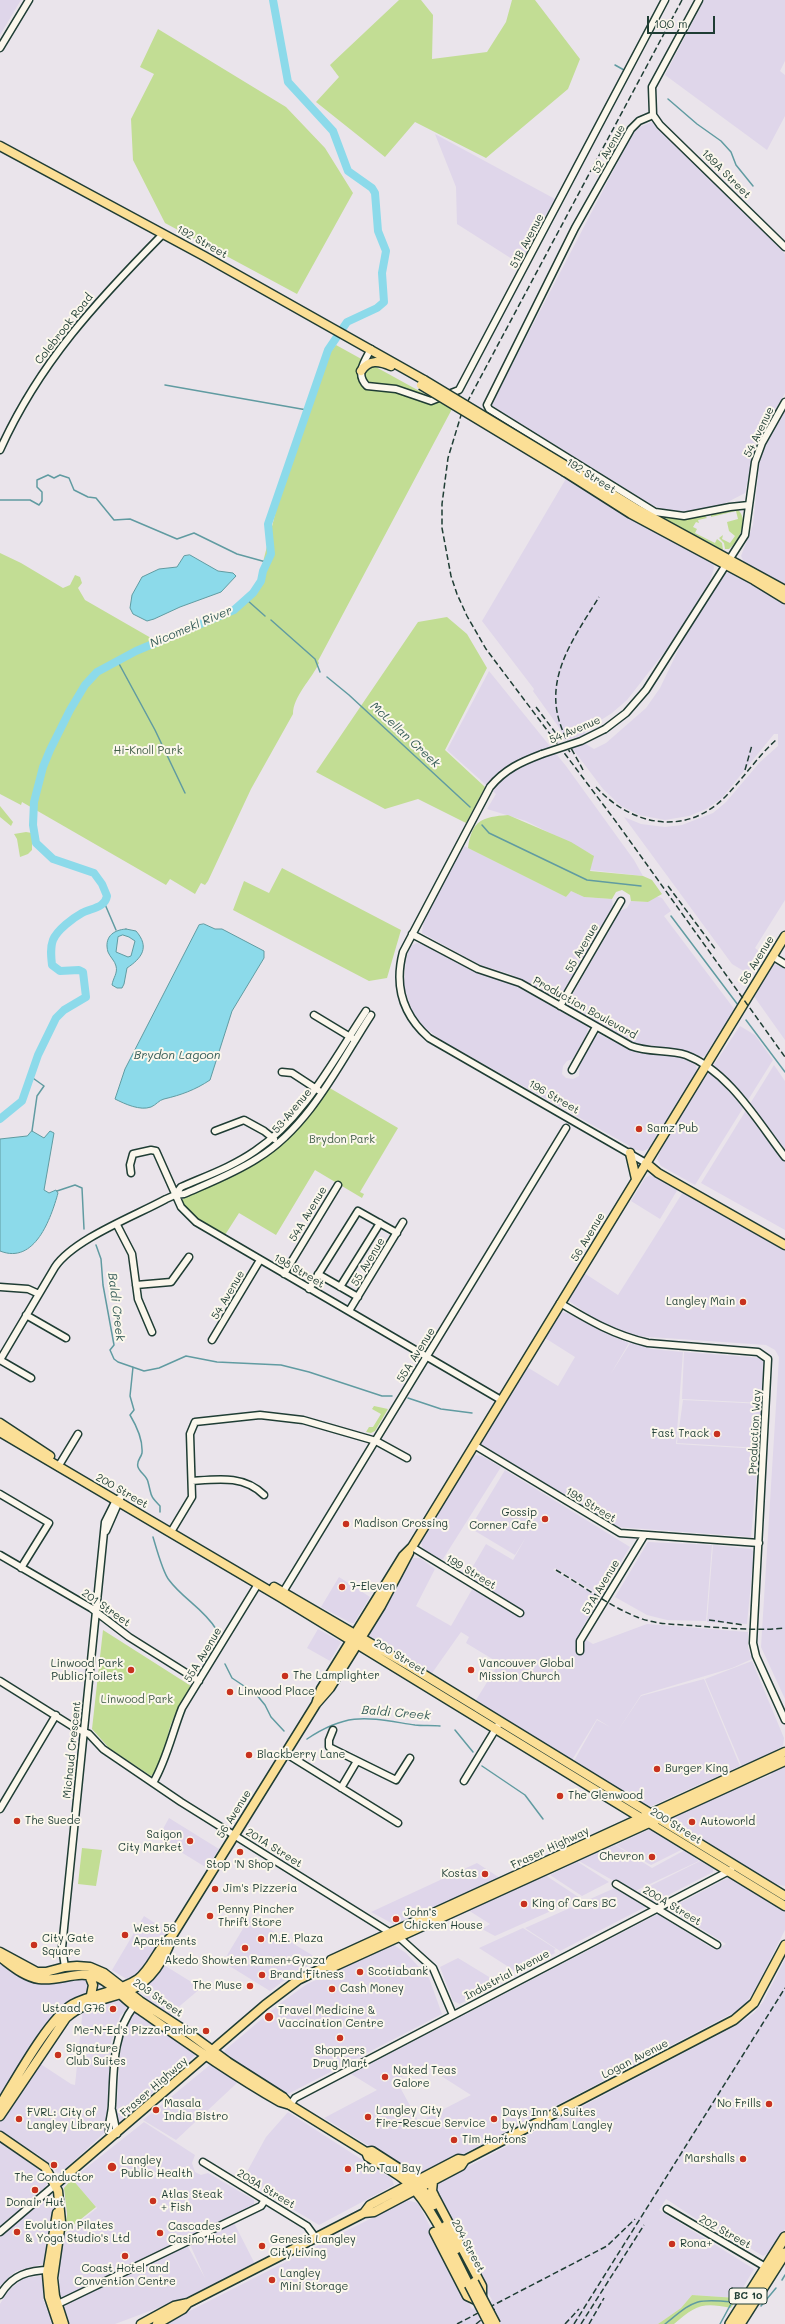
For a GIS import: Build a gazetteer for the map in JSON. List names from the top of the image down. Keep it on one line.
{"streets":{"highway":["BC 10"],"main road":["192 Street","56 Avenue","196 Street","200 Street","Fraser Highway","203 Street","Logan Avenue","204 Street"],"street":["52 Avenue","189A Street","51B Avenue","Colebrook Road","54 Avenue","55 Avenue","Production Boulevard","53 Avenue","54A Avenue","198 Street","55A Avenue","Production Way","199 Street","57A Avenue","201 Street","Michaud Crescent","201A Street","200A Street","Industrial Avenue","203A Street","202 Street"]},"crossings":[["52 Avenue","189A Street"],["52 Avenue","54 Avenue"],["192 Street","Colebrook Road"],["192 Street","54 Avenue"],["54 Avenue","Production Boulevard"],["54 Avenue","196 Street"],["54 Avenue","198 Street"],["55 Avenue","Production Boulevard"],["55 Avenue","198 Street"],["56 Avenue","Production Boulevard"],["56 Avenue","196 Street"],["56 Avenue","198 Street"],["56 Avenue","Production Way"],["56 Avenue","200 Street"],["56 Avenue","199 Street"],["56 Avenue","201A Street"],["56 Avenue","203 Street"],["53 Avenue","198 Street"],["54A Avenue","198 Street"],["198 Street","55A Avenue"],["198 Street","Production Way"],["198 Street","57A Avenue"],["55A Avenue","200 Street"],["55A Avenue","201 Street"],["55A Avenue","201A Street"],["200 Street","Michaud Crescent"],["200 Street","Fraser Highway"],["200 Street","Industrial Avenue"],["201 Street","Michaud Crescent"],["Michaud Crescent","201A Street"],["Michaud Crescent","203 Street"],["201A Street","Fraser Highway"],["201A Street","Industrial Avenue"],["Fraser Highway","203 Street"],["200A Street","Industrial Avenue"],["Industrial Avenue","203 Street"],["203 Street","Logan Avenue"],["203 Street","204 Street"],["Logan Avenue","203A Street"],["Logan Avenue","204 Street"],["202 Street","BC 10"]],"water":["Nicomekl River","McLellan Creek","Brydon Lagoon","Baldi Creek"],"parks":["Hi-Knoll Park","Brydon Park","Linwood Park"],"places":["Samz Pub","Langley Main","Fast Track","Gossip Corner Cafe","Madison Crossing","7-Eleven","Linwood Park Public Toilets","Vancouver Global Mission Church","The Lamplighter","Linwood Place","Blackberry Lane","Burger King","The Glenwood","The Suede","Autoworld","Saigon City Market","Stop 'N Shop","Chevron","Kostas","Jim's Pizzeria","King of Cars BC","Penny Pincher Thrift Store","John's Chicken House","West 56 Apartments","M.E. Plaza","City Gate Square","Akedo Showten Ramen+Gyoza","Scotiabank","Brand Fitness","The Muse","Cash Money","Ustaad G76","Travel Medicine & Vaccination Centre","Me-N-Ed's Pizza Parlor","Shoppers Drug Mart","Signature Club Suites","Naked Teas Galore","No Frills","Masala India Bistro","Langley City Fire-Rescue Service","FVRL: City of Langley Library","Days Inn & Suites by Wyndham Langley","Tim Hortons","Marshalls","The Conductor","Langley Public Health","Pho Tau Bay","Donair Hut","Atlas Steak + Fish","Evolution Pilates & Yoga Studio's Ltd","Cascades Casino Hotel","Rona+","Genesis Langley City Living","Coast Hotel and Convention Centre","Langley Mini Storage"],"scale_bar":"100 m"}
